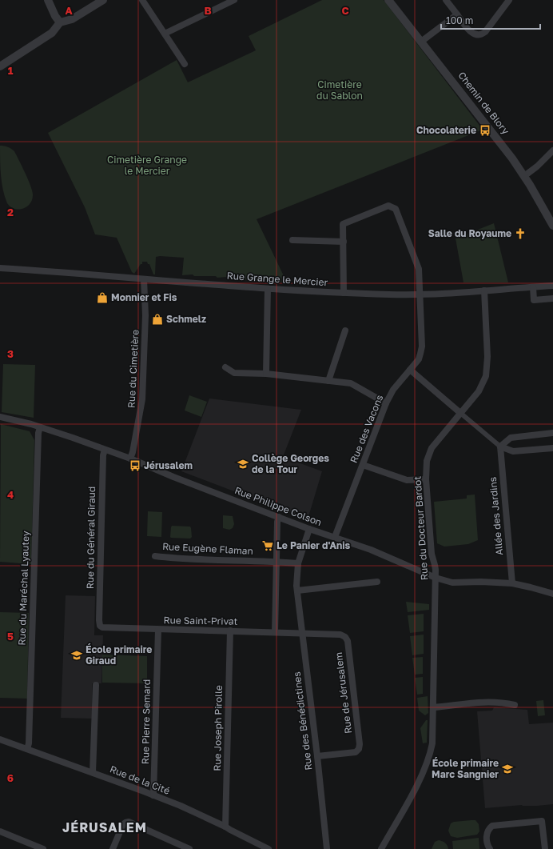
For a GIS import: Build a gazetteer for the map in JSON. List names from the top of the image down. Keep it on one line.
{"streets":{"street":["Chemin de Blory","Rue Grange le Mercier","Rue du Cimetière","Rue des Vacons","Rue Philippe Colson","Allée des Jardins","Rue du Docteur Bardot","Rue du Général Giraud","Rue Eugène Flaman","Rue du Maréchal Lyautey","Rue Saint-Privat","Rue de Jérusalem","Rue des Bénédictines","Rue Pierre Semard","Rue Joseph Pirolle","Rue de la Cité"]},"crossings":[["Rue Grange le Mercier","Rue du Cimetière"],["Rue Grange le Mercier","Rue des Vacons"],["Rue Grange le Mercier","Rue du Docteur Bardot"],["Rue du Cimetière","Rue Philippe Colson"],["Rue des Vacons","Rue Philippe Colson"],["Rue Philippe Colson","Allée des Jardins"],["Rue Philippe Colson","Rue du Docteur Bardot"],["Rue Philippe Colson","Rue du Général Giraud"],["Rue Philippe Colson","Rue du Maréchal Lyautey"],["Rue Philippe Colson","Rue des Bénédictines"],["Rue du Général Giraud","Rue Saint-Privat"],["Rue Eugène Flaman","Rue des Bénédictines"],["Rue du Maréchal Lyautey","Rue de la Cité"],["Rue Saint-Privat","Rue de Jérusalem"],["Rue Saint-Privat","Rue des Bénédictines"],["Rue Saint-Privat","Rue Pierre Semard"],["Rue Saint-Privat","Rue Joseph Pirolle"],["Rue de Jérusalem","Rue des Bénédictines"],["Rue Pierre Semard","Rue de la Cité"],["Rue Joseph Pirolle","Rue de la Cité"]],"districts":["JÉRUSALEM"],"parks":["Cimetière du Sablon","Cimetière Grange le Mercier"],"places":{"bus stop":["Chocolaterie","Jérusalem"],"church":["Salle du Royaume"],"shop":["Monnier et Fis","Schmelz"],"school or university":["Collège Georges de la Tour","École primaire Giraud","École primaire Marc Sangnier"],"supermarket":["Le Panier d'Anis"]},"scale_bar":"100 m","grid":{"columns":["A","B","C"],"rows":["1","2","3","4","5","6"]}}
